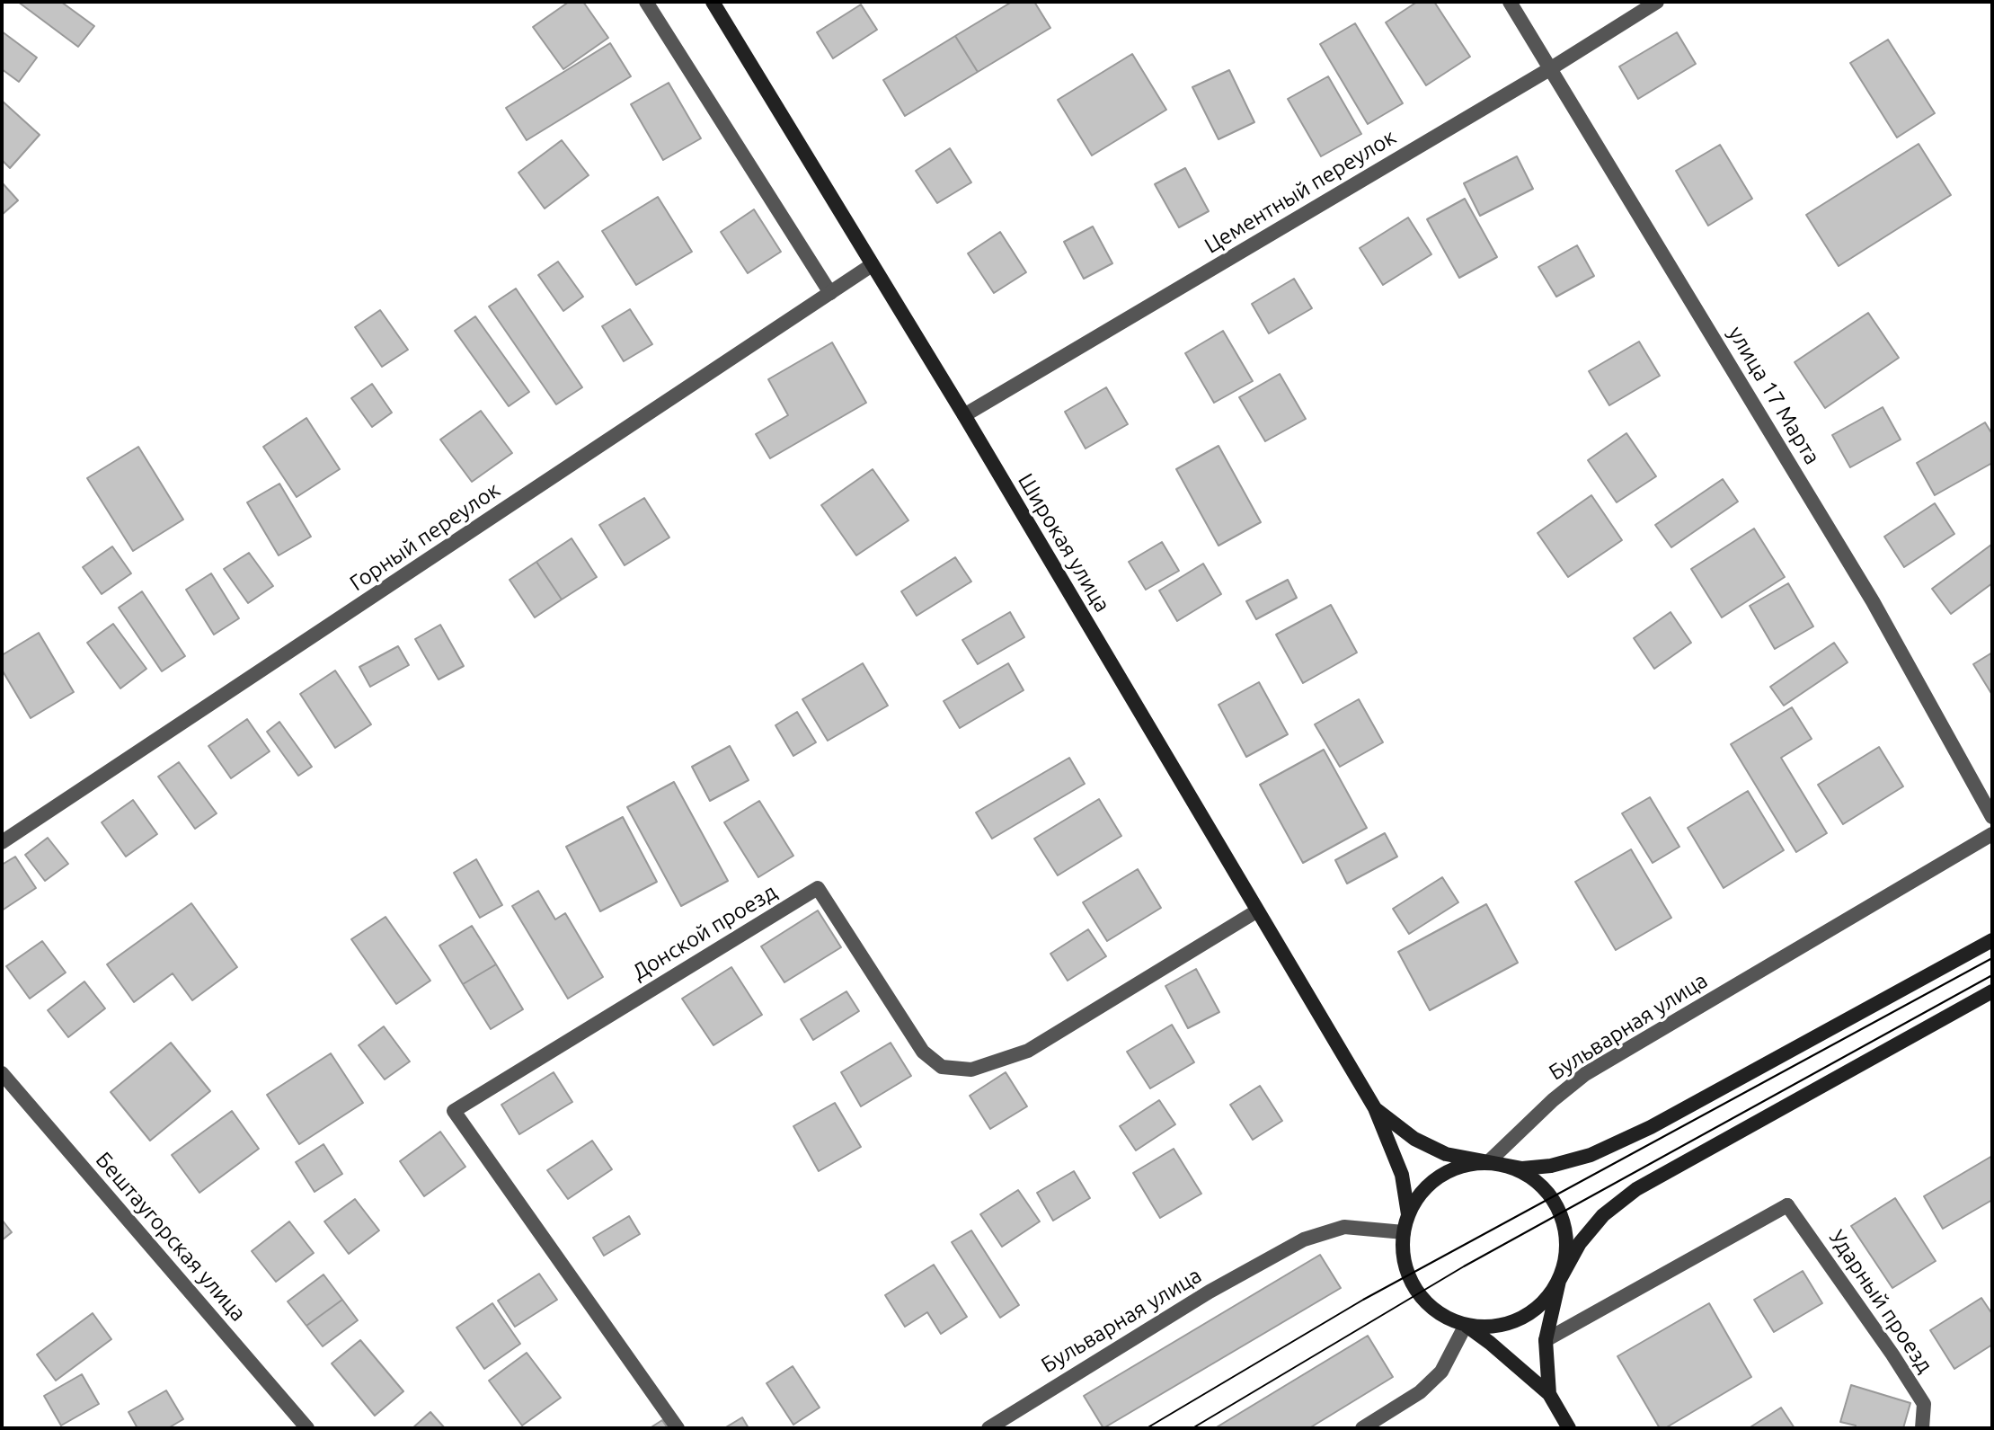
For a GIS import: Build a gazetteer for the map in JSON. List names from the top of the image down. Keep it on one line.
{"streets":{"main road":["Широкая улица"],"street":["Цементный переулок","улица 17 Марта","Горный переулок","Донской проезд","Бульварная улица","Бештаугорская улица","Ударный проезд"]},"crossings":[["Цементный переулок","улица 17 Марта"],["Цементный переулок","Широкая улица"],["Горный переулок","Широкая улица"],["Широкая улица","Донской проезд"],["Широкая улица","Бульварная улица"]]}
